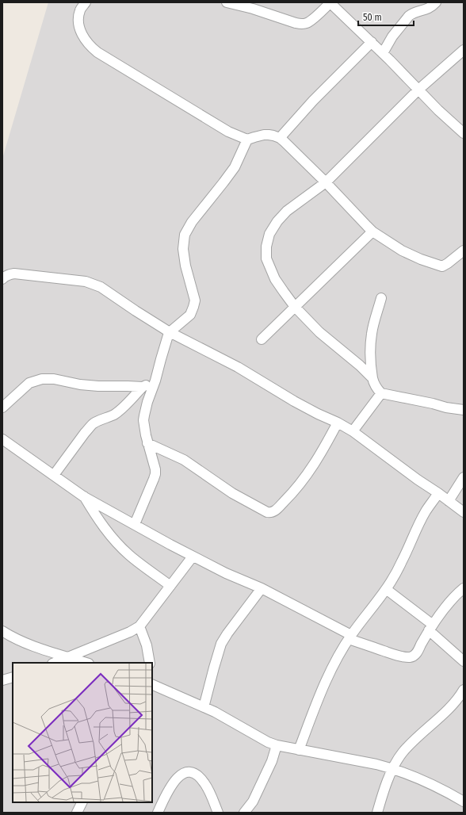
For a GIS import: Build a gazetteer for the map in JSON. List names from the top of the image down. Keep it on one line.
{"scale_bar":"50 m"}
